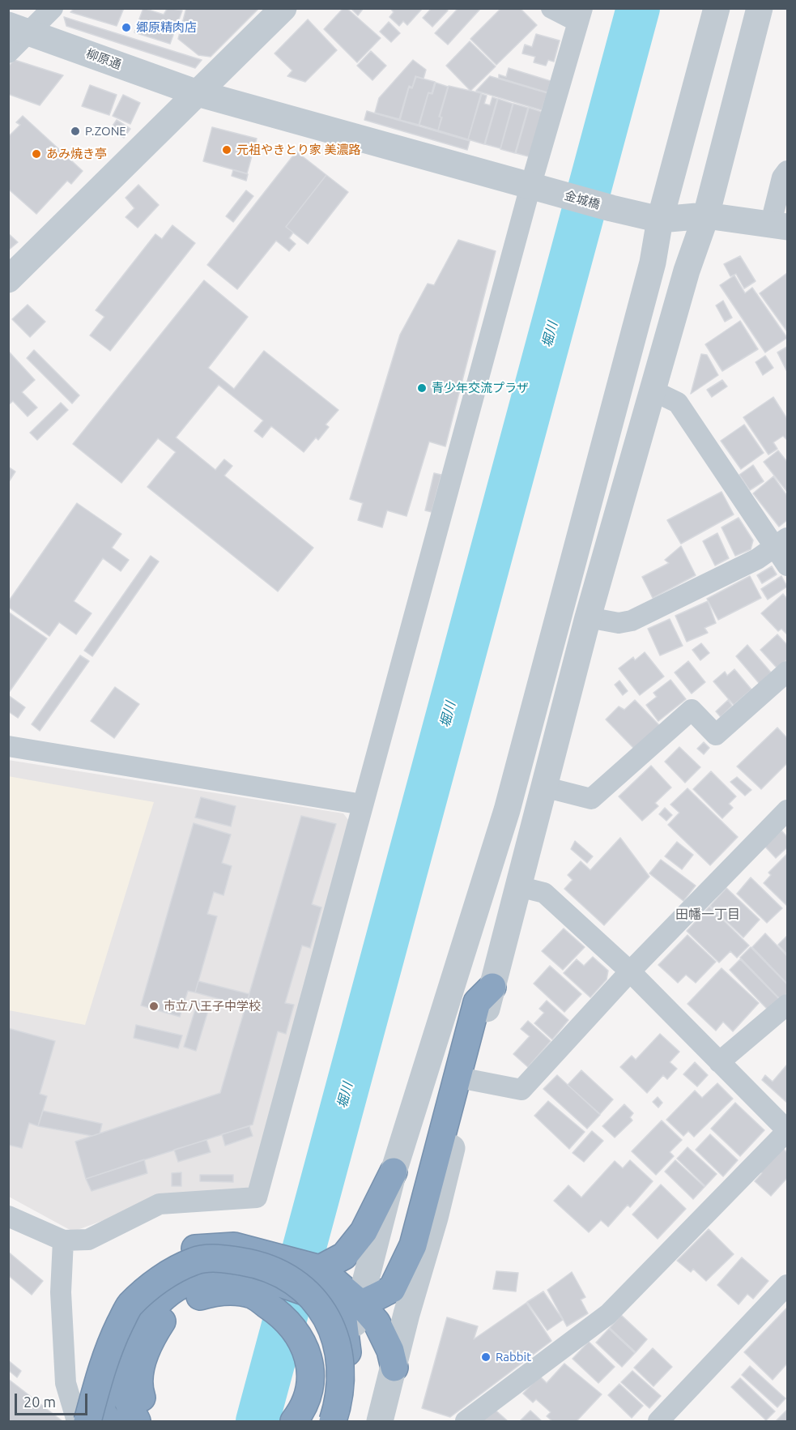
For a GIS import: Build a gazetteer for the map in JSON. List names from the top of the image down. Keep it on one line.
{"streets":{"street":["柳原通","金城橋"]},"crossings":[["柳原通","金城橋"]],"districts":["田幡一丁目"],"water":["堀川"],"places":["郷原精肉店","P.ZONE","元祖やきとり家 美濃路","あみ焼き亭","青少年交流プラザ","市立八王子中学校","Rabbit"],"scale_bar":"20 m"}
